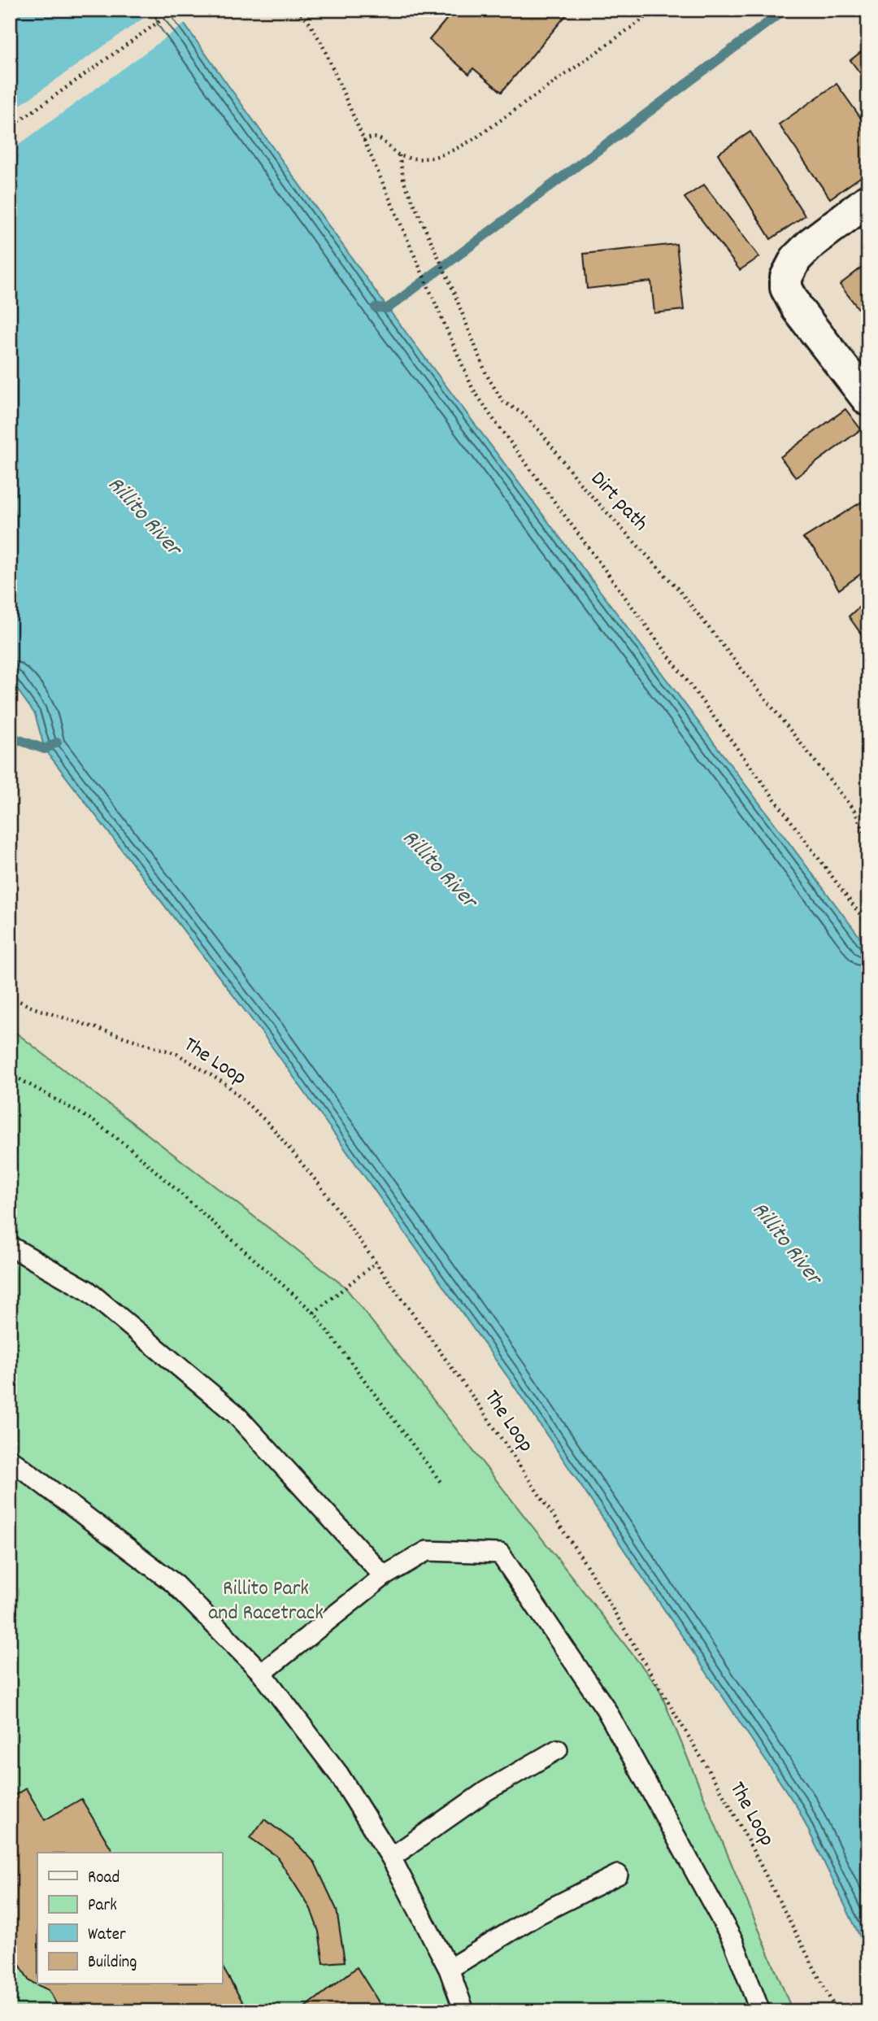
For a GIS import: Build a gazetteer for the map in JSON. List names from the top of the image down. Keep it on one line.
{"streets":{"path":["Dirt path","The Loop"]},"water":["Rillito River"],"parks":["Rillito Park and Racetrack"],"legend":["Road","Park","Water","Building"]}
